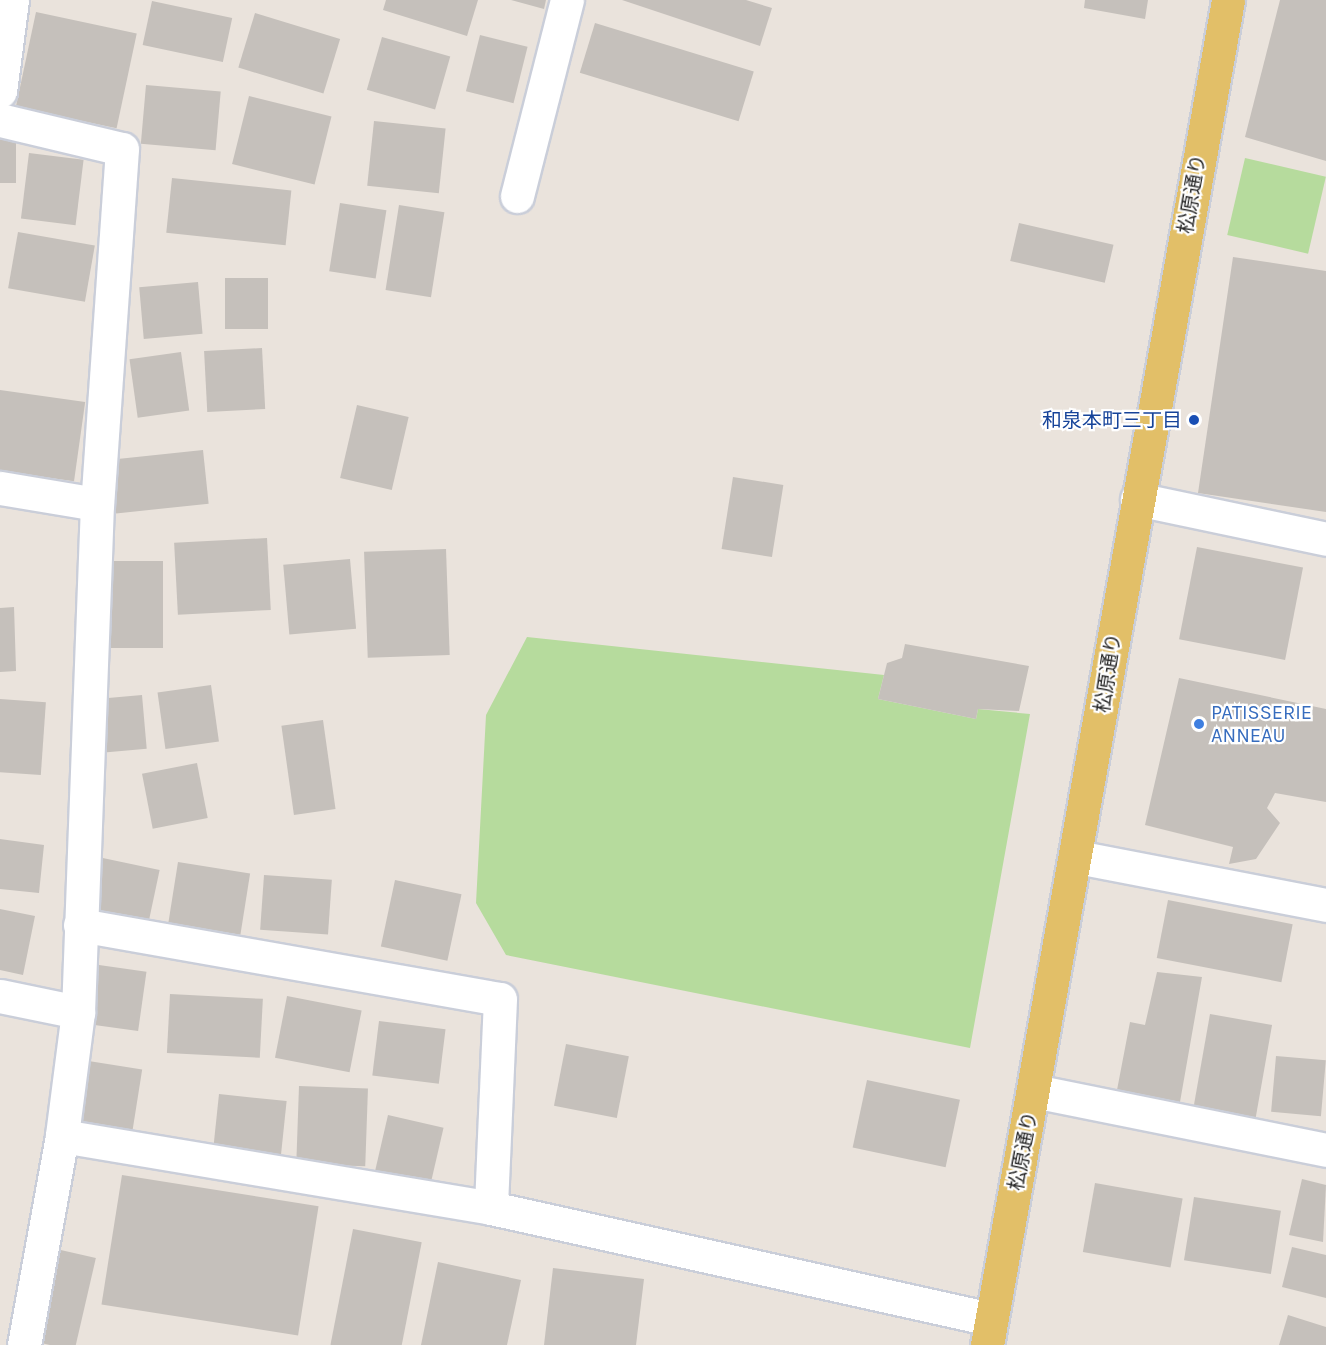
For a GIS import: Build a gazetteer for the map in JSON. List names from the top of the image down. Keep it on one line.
{"streets":{"main road":["松原通り"]},"places":["和泉本町三丁目","PATISSERIE ANNEAU"]}
